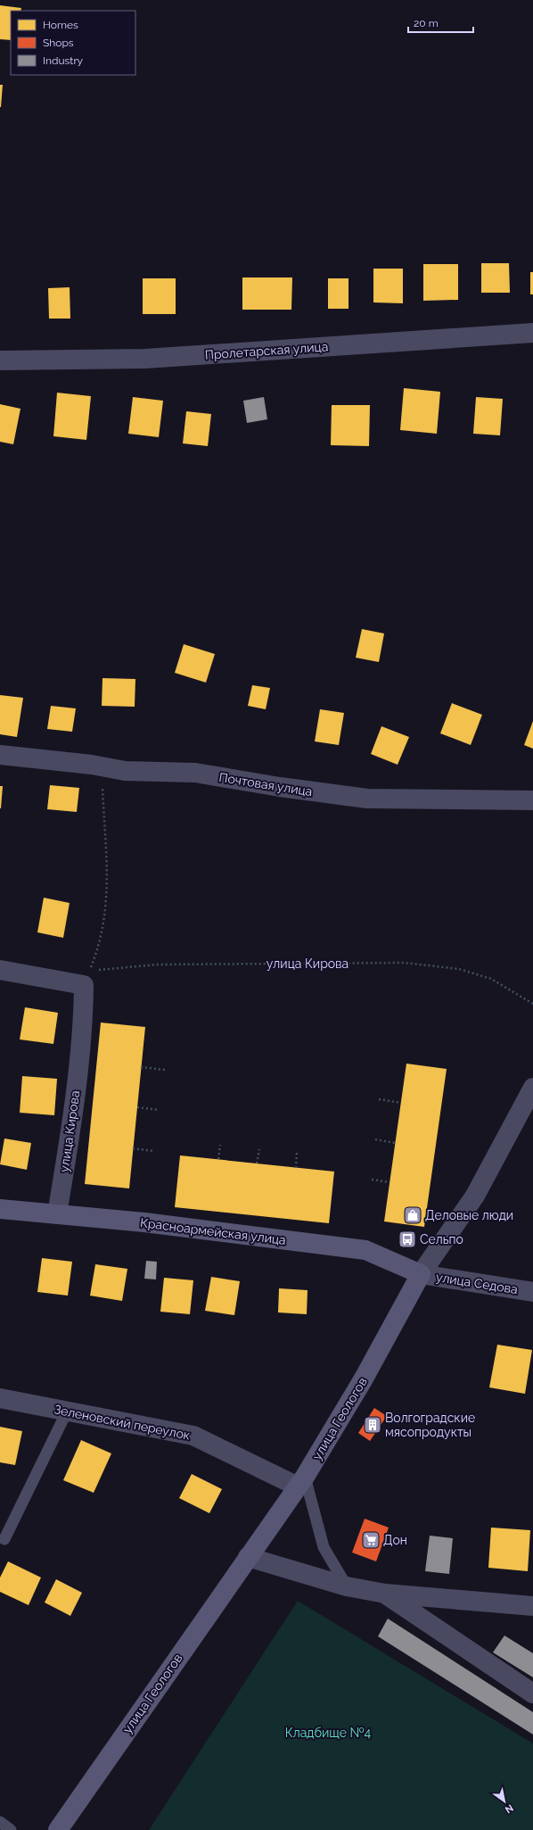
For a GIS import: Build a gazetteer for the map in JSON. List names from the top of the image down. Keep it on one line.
{"streets":{"street":["Пролетарская улица","Почтовая улица","улица Кирова","Красноармейская улица","улица Седова","улица Геологов","Зеленовский переулок"]},"crossings":[["Почтовая улица","улица Кирова"],["улица Кирова","Красноармейская улица"],["Красноармейская улица","улица Седова"],["Красноармейская улица","улица Геологов"],["улица Седова","улица Геологов"],["улица Геологов","Зеленовский переулок"]],"parks":["Кладбище №4"],"places":{"shop":["Деловые люди"],"bus stop":["Сельпо"],"building":["Волгоградские мясопродукты"],"supermarket":["Дон"]},"legend":["Homes","Shops","Industry"],"scale_bar":"20 m","north":"bottom right"}
